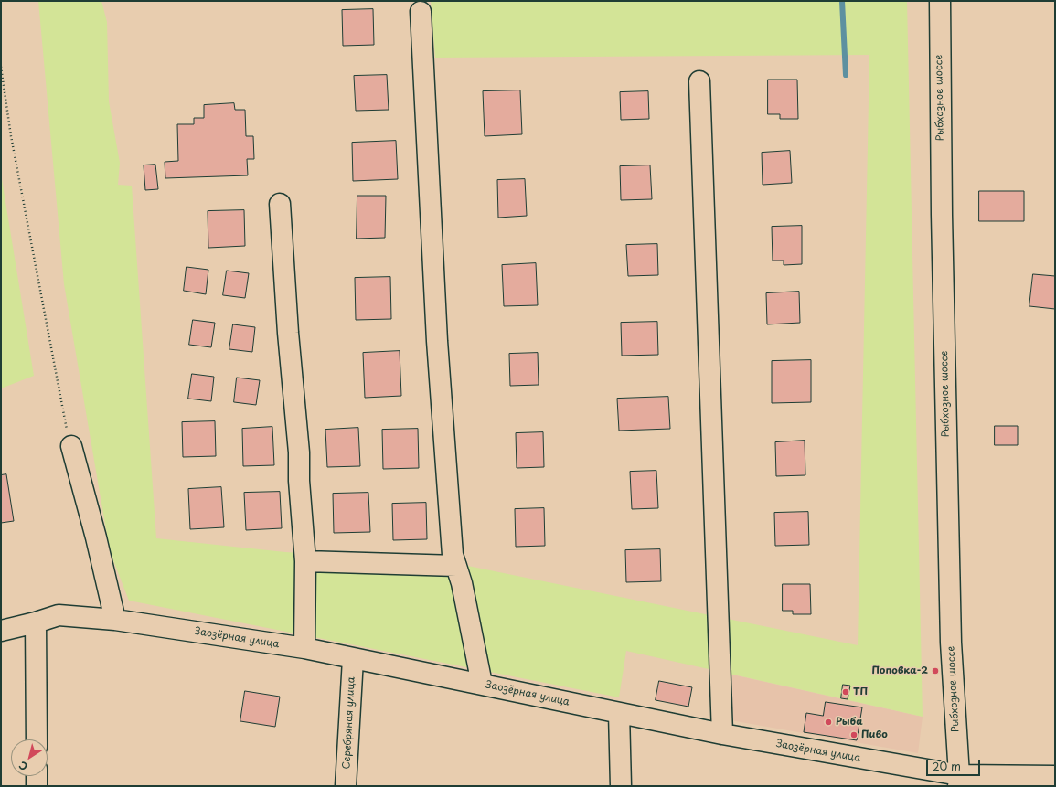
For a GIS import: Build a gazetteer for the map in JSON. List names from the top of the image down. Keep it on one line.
{"streets":{"street":["Рыбхозное шоссе","Заозёрная улица","Серебряная улица"]},"crossings":[["Рыбхозное шоссе","Заозёрная улица"],["Заозёрная улица","Серебряная улица"]],"places":["Поповка-2","ТП","Рыба","Пиво"],"scale_bar":"20 m","north":"bottom left"}
